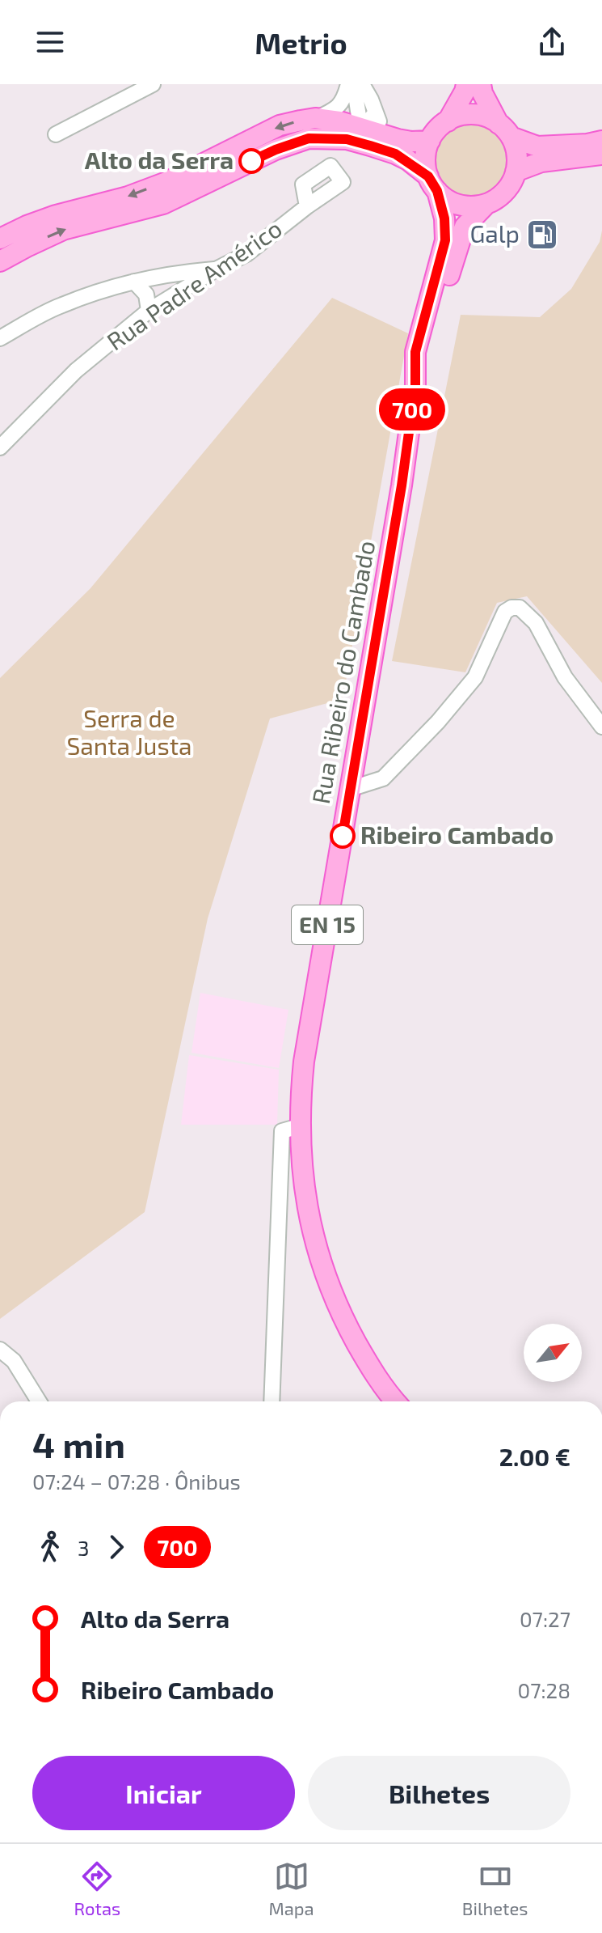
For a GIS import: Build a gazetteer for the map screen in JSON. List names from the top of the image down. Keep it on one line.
{"streets":{"main road":["Rua Ribeiro do Cambado","EN 15"],"street":["Rua Padre Américo"]},"parks":["Serra de Santa Justa"],"places":{"other":["Alto da Serra","Ribeiro Cambado"],"fuel station":["Galp"]},"lines":["bus line 700"],"north":"top right","page":{"header":"Metrio","on_map":"700","heading":["4 min","07:24 – 07:28 · Ônibus","2.00 €"],"legs":["3","700"],"list":[{"name":"Alto da Serra","value":"07:27"},{"name":"Ribeiro Cambado","value":"07:28"}],"buttons":["Iniciar","Bilhetes"],"tabs":["Rotas","Mapa","Bilhetes"]}}
